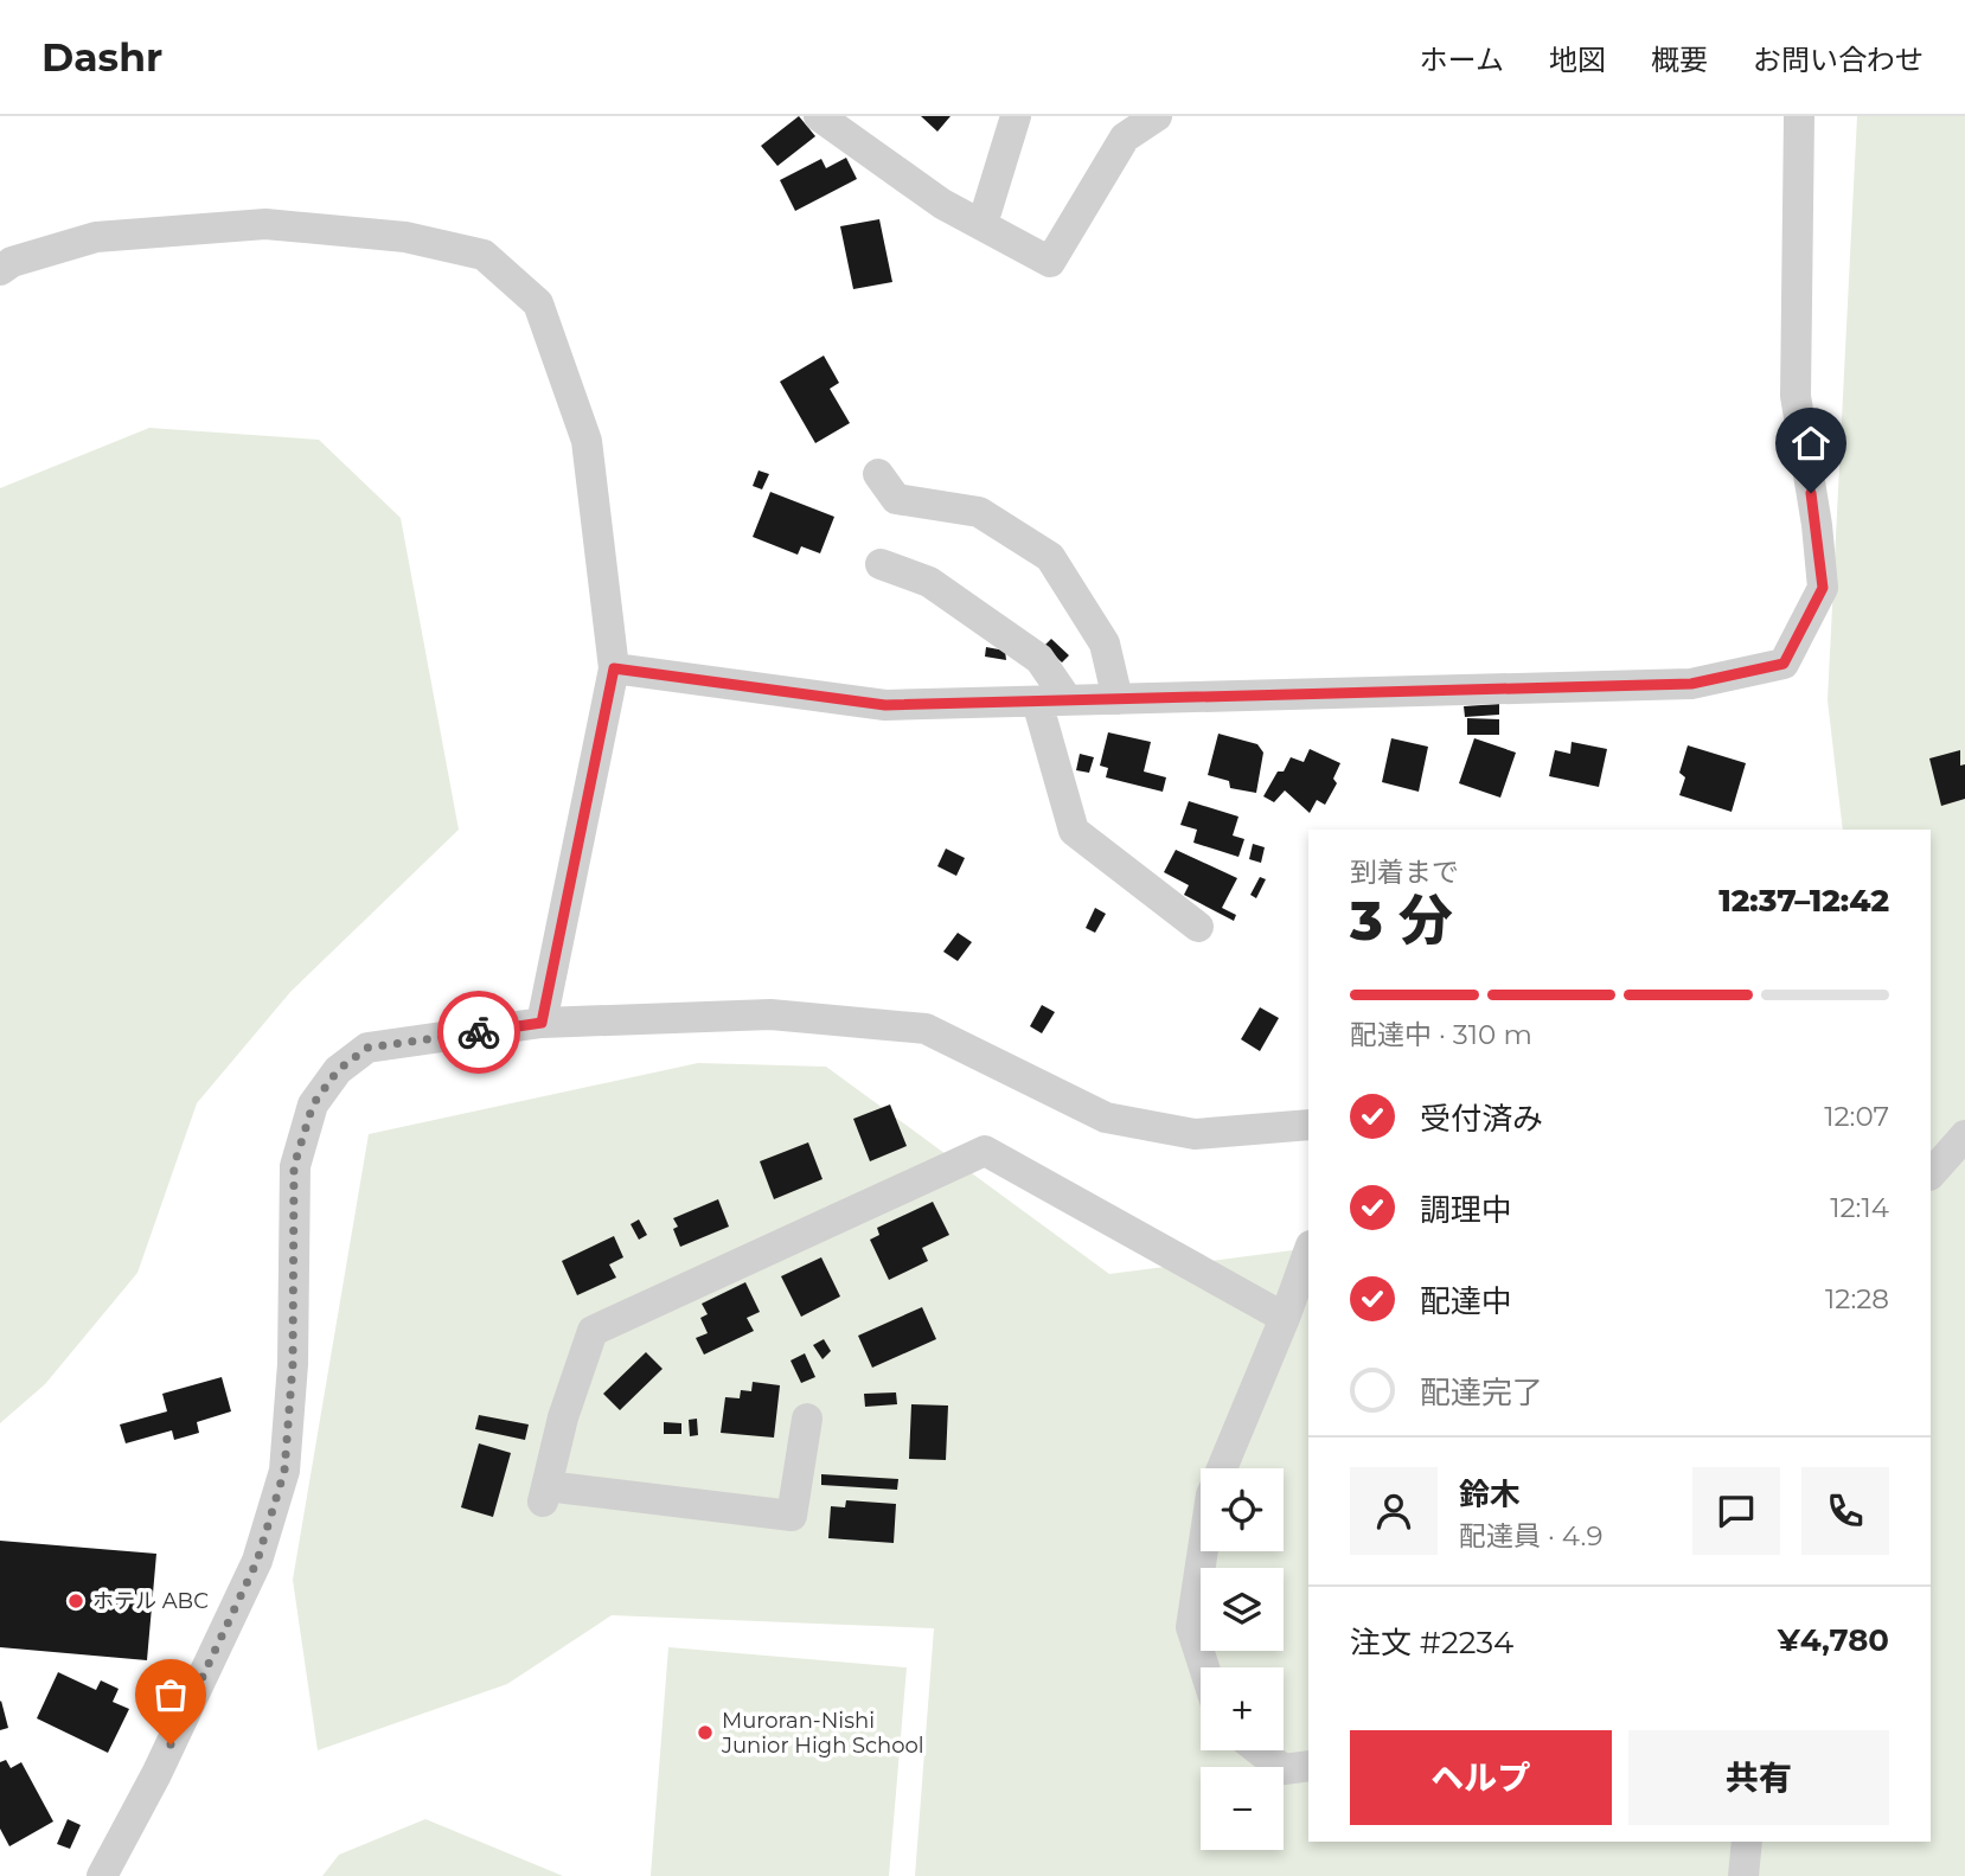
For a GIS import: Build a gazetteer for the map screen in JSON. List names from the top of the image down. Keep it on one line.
{"places":["ホテル ABC","Muroran-Nishi Junior High School"],"page":{"header":"Dashr","nav":["ホーム","地図","概要","お問い合わせ"],"heading":["3 分","到着まで","12:37–12:42"],"panel":["鈴木","配達員 · 4.9","注文 #2234","¥4,780"],"bar":"配達中 · 310 m","list":[["受付済み","12:07"],["調理中","12:14"],["配達中","12:28"],"配達完了"],"map_buttons":["+","−"],"buttons":["ヘルプ","共有"]}}
